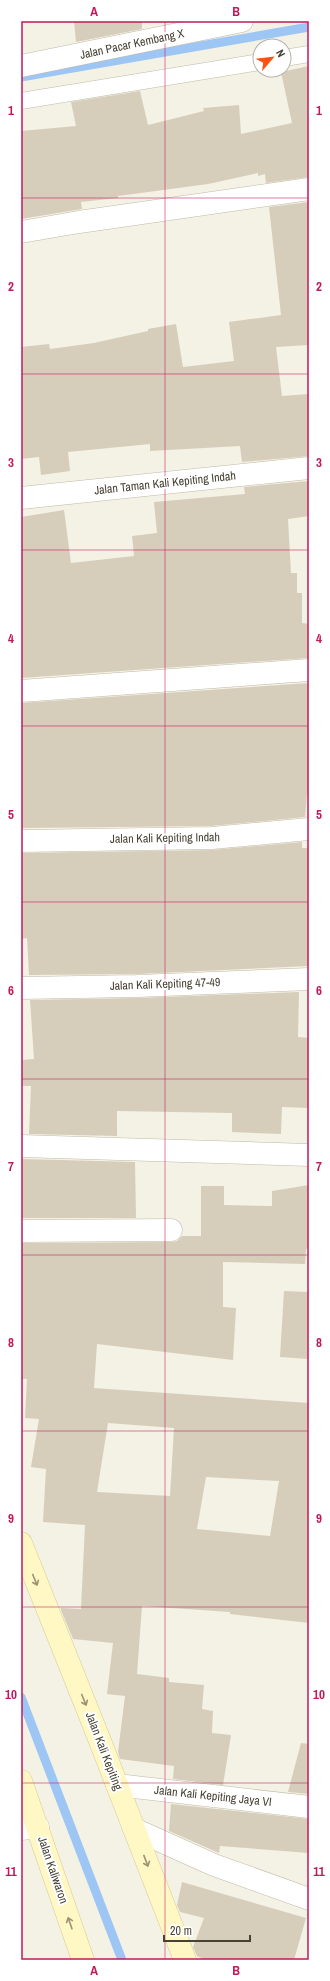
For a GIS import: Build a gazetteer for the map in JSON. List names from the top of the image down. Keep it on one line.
{"streets":{"main road":["Jalan Kali Kepiting","Jalan Kaliwaron"],"street":["Jalan Pacar Kembang X","Jalan Taman Kali Kepiting Indah","Jalan Kali Kepiting Indah","Jalan Kali Kepiting 47-49","Jalan Kali Kepiting Jaya VI"]},"crossings":[["Jalan Kali Kepiting","Jalan Kali Kepiting Jaya VI"]],"one_way":["Jalan Kali Kepiting","Jalan Kaliwaron"],"scale_bar":"20 m","north":"top right","grid":{"columns":["A","B"],"rows":["1","2","3","4","5","6","7","8","9","10","11"]}}
